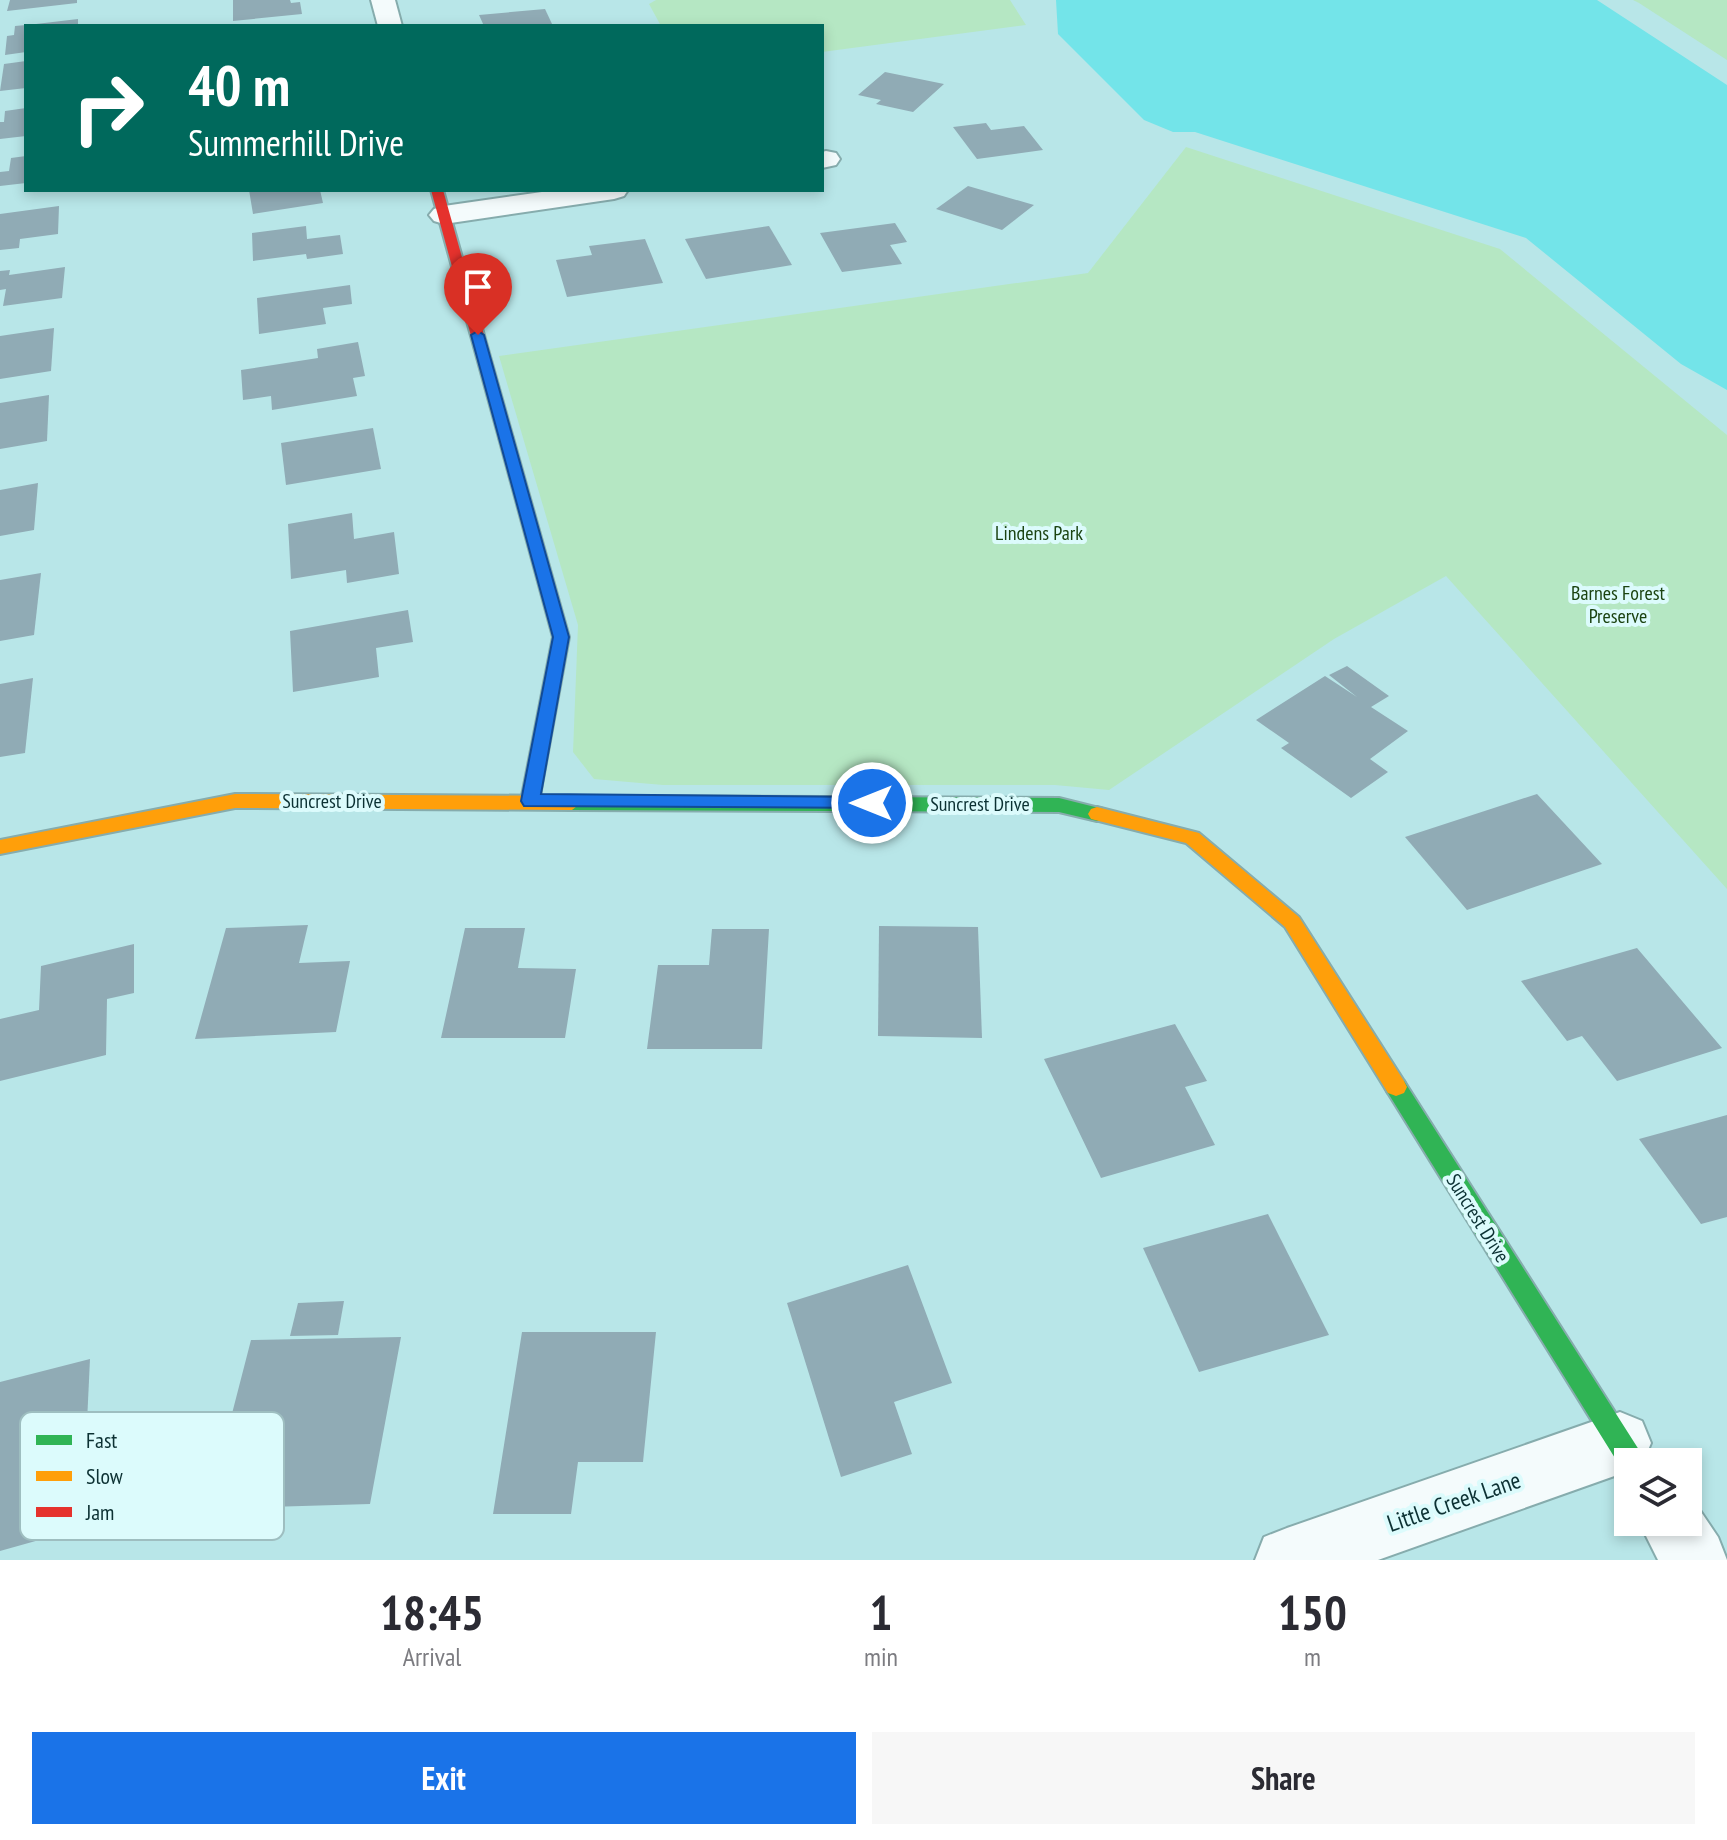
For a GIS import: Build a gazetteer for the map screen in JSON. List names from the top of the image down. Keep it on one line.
{"streets":{"street":["Suncrest Drive","Little Creek Lane"]},"parks":["Lindens Park","Barnes Forest Preserve"],"legend":["Fast","Slow","Jam"],"page":{"turn":["40 m","Summerhill Drive"],"eta":["18:45","Arrival","1","min","150","m"],"buttons":["Exit","Share"]}}
